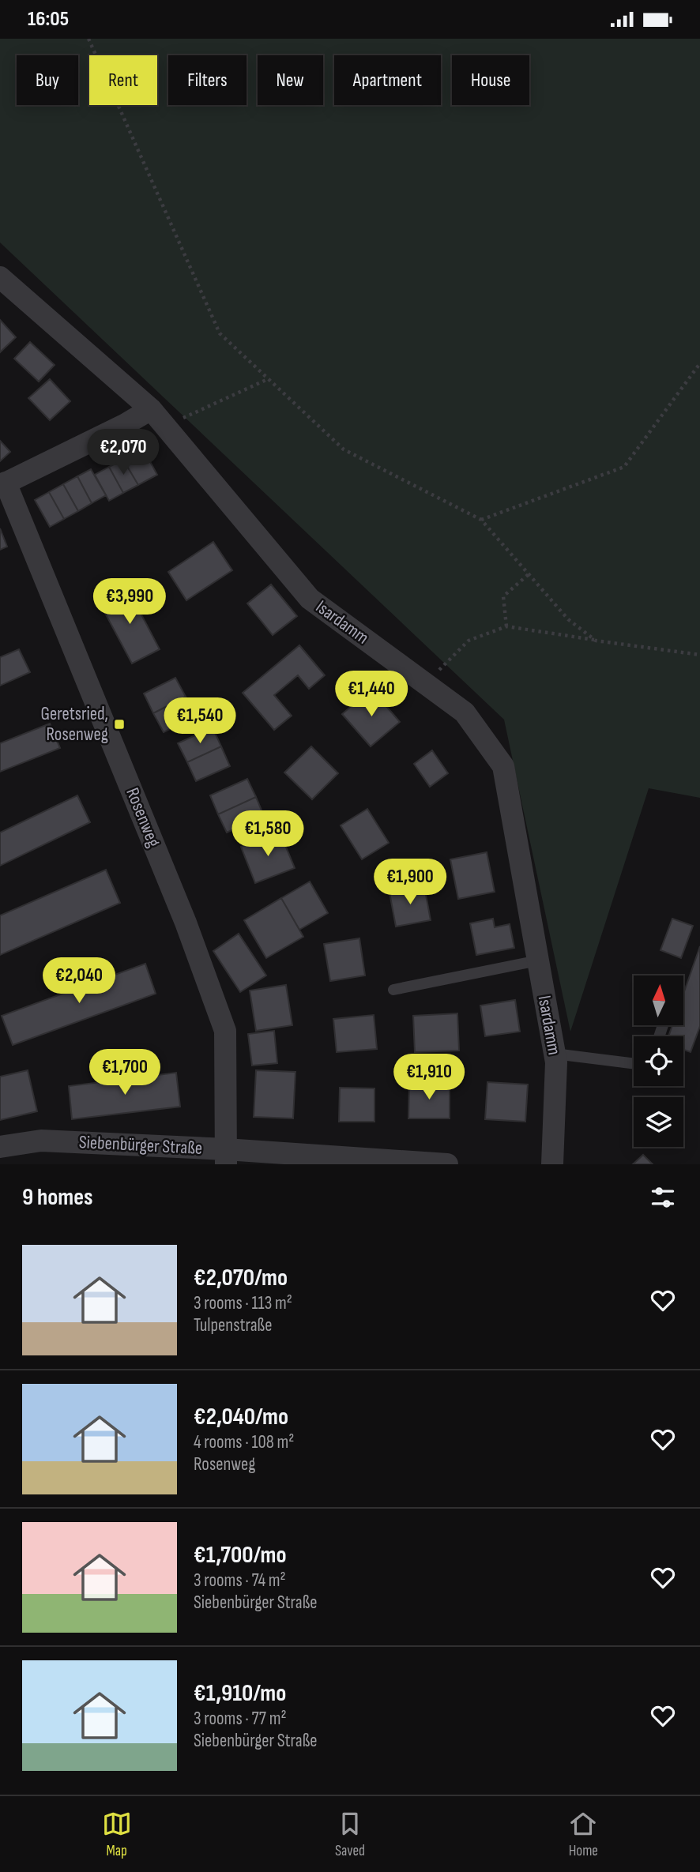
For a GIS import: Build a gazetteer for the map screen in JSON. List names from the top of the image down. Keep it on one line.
{"streets":{"street":["Isardamm","Rosenweg","Siebenbürger Straße"]},"crossings":[["Rosenweg","Siebenbürger Straße"]],"places":{"transit":["Geretsried, Rosenweg"]},"north":"top","page":{"status":"16:05","chip":["Buy","Rent","Filters","New","Apartment","House"],"price":["€2,070","€3,990","€1,440","€1,540","€1,580","€1,900","€2,040","€1,700","€1,910"],"heading":"9 homes","list":[{"name":"€2,070/mo","note":"3 rooms · 113 m² · Tulpenstraße"},{"name":"€2,040/mo","note":"4 rooms · 108 m² · Rosenweg"},{"name":"€1,700/mo","note":"3 rooms · 74 m² · Siebenbürger Straße"},{"name":"€1,910/mo","note":"3 rooms · 77 m² · Siebenbürger Straße"}],"tabs":["Map","Saved","Home"]}}
